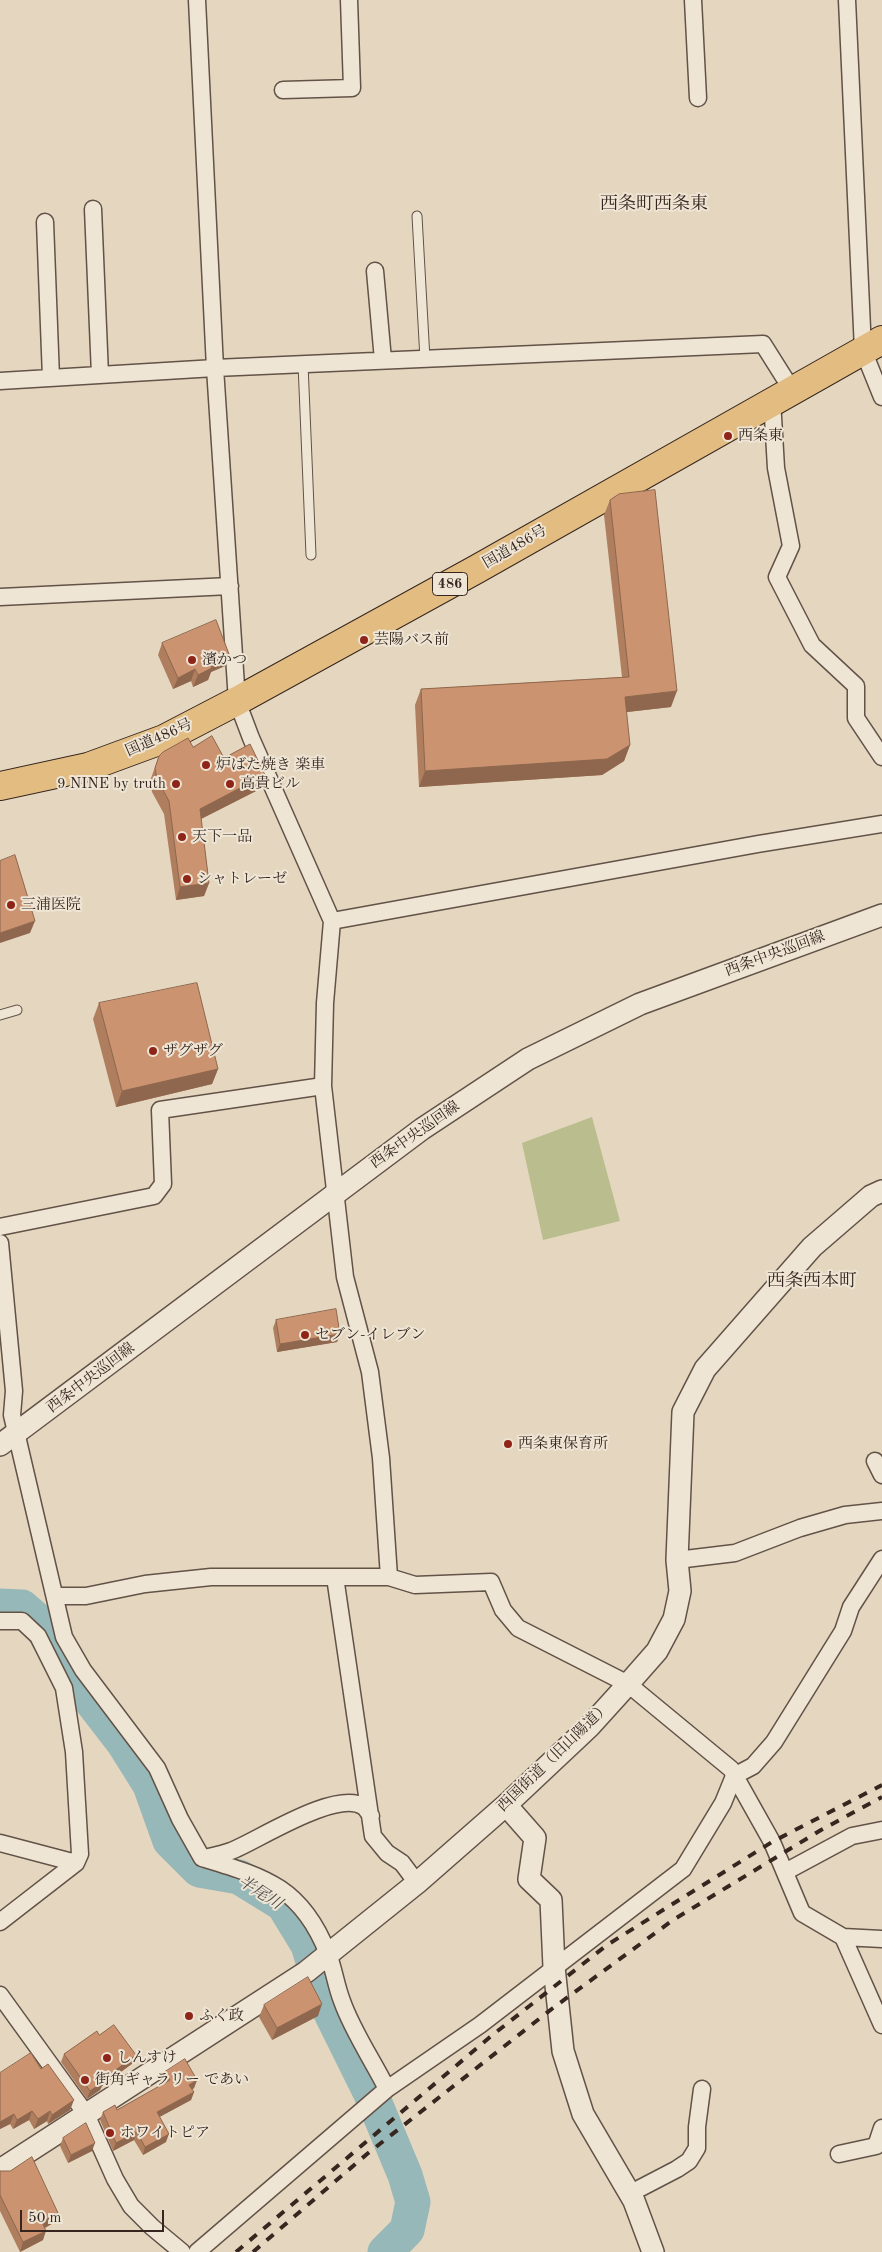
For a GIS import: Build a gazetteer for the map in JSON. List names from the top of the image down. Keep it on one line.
{"streets":{"highway":["国道486号","486"],"street":["西条中央巡回線","西国街道（旧山陽道）"]},"districts":["西条町西条東","西条西本町"],"water":["半尾川"],"places":["西条東","芸陽バス前","濱かつ","炉ばた焼き 楽車","9 NINE by truth","高貴ビル","天下一品","シャトレーゼ","三浦医院","ザグザグ","セブン-イレブン","西条東保育所","ふく政","しんすけ","街角ギャラリー であい","ホワイトピア"],"scale_bar":"50 m"}
